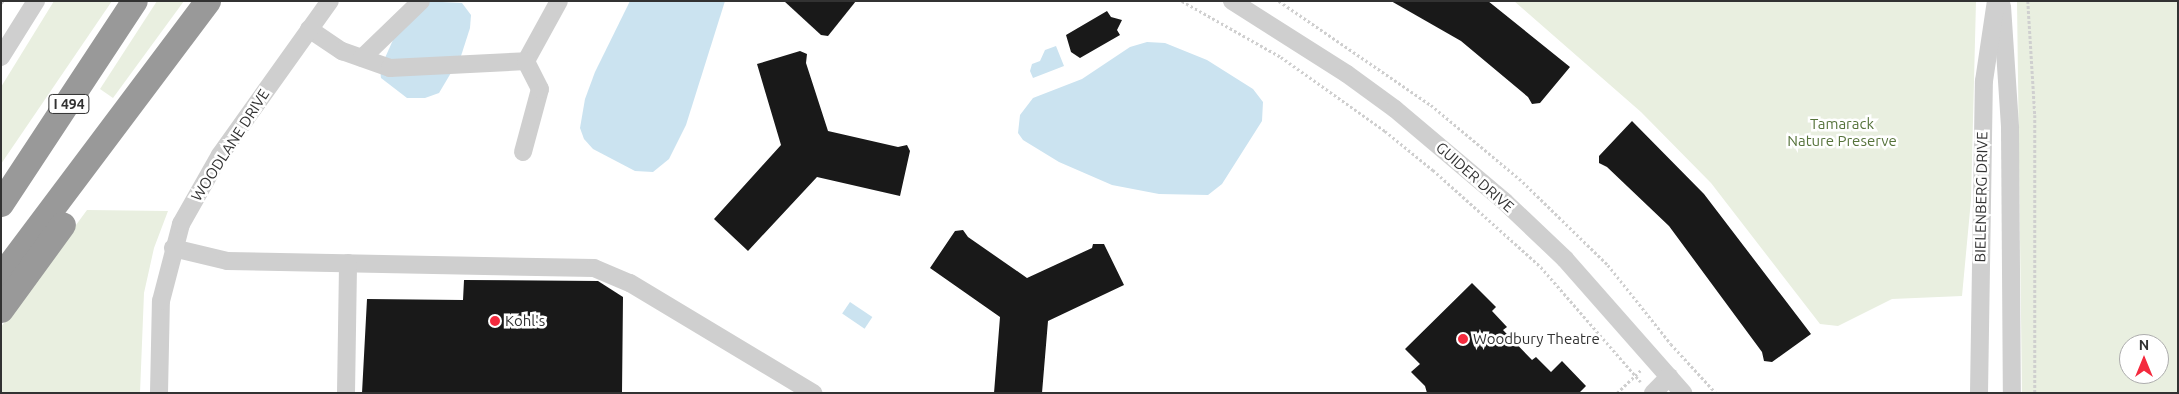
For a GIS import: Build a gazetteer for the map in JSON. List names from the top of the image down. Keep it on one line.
{"streets":{"highway":["I 494"],"street":["WOODLANE DRIVE","GUIDER DRIVE","BIELENBERG DRIVE"]},"parks":["Tamarack Nature Preserve"],"places":["Kohl's","Woodbury Theatre"],"north":"top"}
